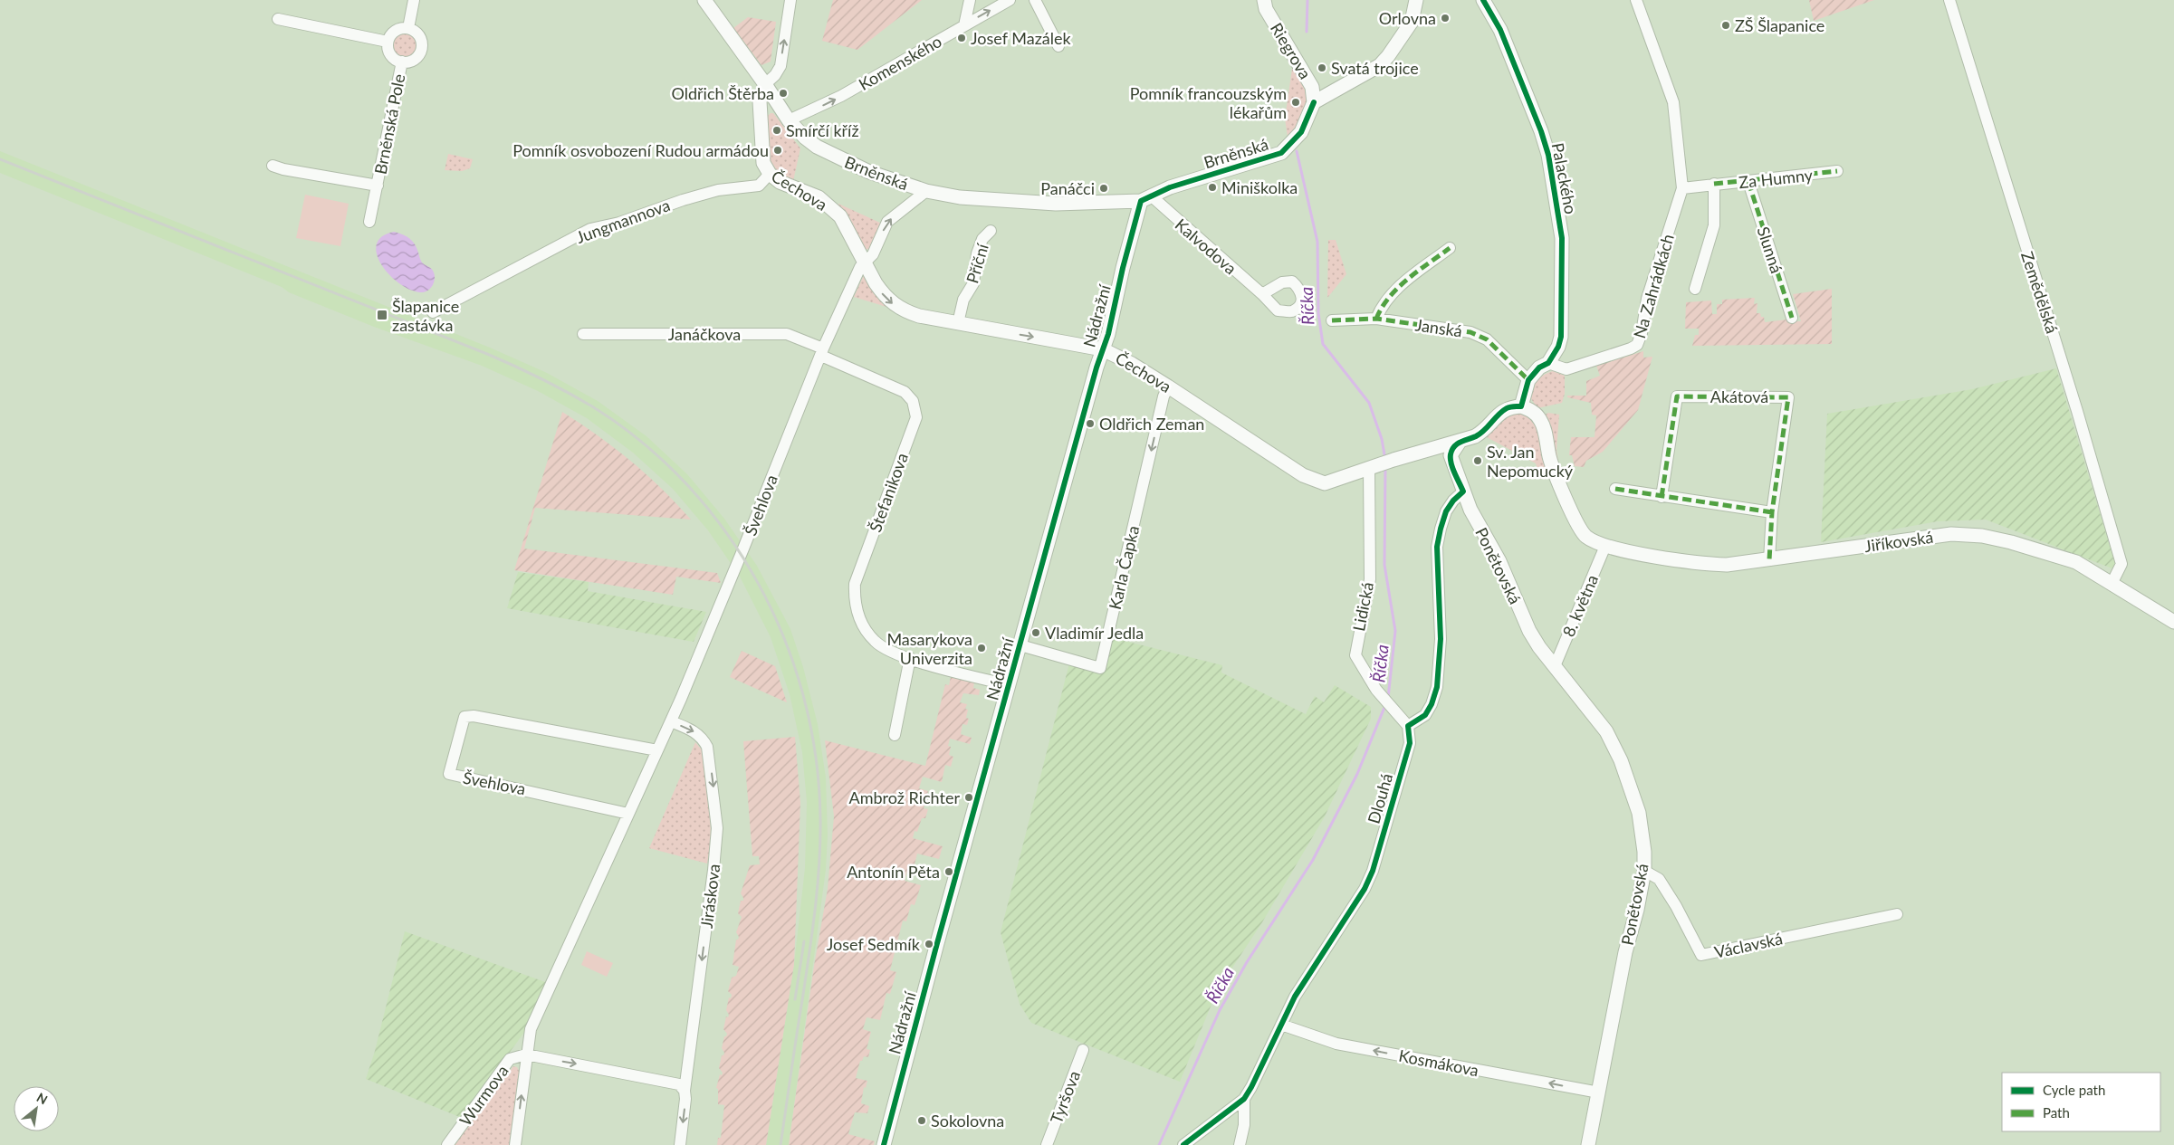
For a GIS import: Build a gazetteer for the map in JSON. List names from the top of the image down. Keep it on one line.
{"streets":{"street":["Riegrova","Komenského","Brněnská Pole","Brněnská","Palackého","Za Humny","Čechova","Jungmannova","Kalvodova","Slunná","Příční","Na Zahrádkách","Zemědělská","Nádražní","Janská","Janáčkova","Akátová","Štefanikova","Švehlova","Jiříkovská","Ponětovská","Karla Čapka","8. května","Lidická","Dlouhá","Jiráskova","Václavská","Kosmákova","Wurmova","Tyršova"]},"crossings":[["Riegrova","Brněnská"],["Komenského","Brněnská"],["Brněnská","Čechova"],["Brněnská","Kalvodova"],["Brněnská","Nádražní"],["Palackého","Na Zahrádkách"],["Za Humny","Slunná"],["Čechova","Jungmannova"],["Čechova","Příční"],["Čechova","Nádražní"],["Čechova","Švehlova"],["Čechova","Jiříkovská"],["Čechova","Karla Čapka"],["Čechova","Lidická"],["Kalvodova","Nádražní"],["Zemědělská","Jiříkovská"],["Nádražní","Štefanikova"],["Nádražní","Karla Čapka"],["Janáčkova","Štefanikova"],["Janáčkova","Švehlova"],["Akátová","Jiříkovská"],["Štefanikova","Švehlova"],["Švehlova","Jiráskova"],["Švehlova","Wurmova"],["Jiříkovská","8. května"],["Ponětovská","8. května"],["Ponětovská","Václavská"],["Ponětovská","Kosmákova"],["Lidická","Dlouhá"],["Dlouhá","Kosmákova"]],"one_way":["Komenského","Karla Čapka","Jiráskova","Kosmákova"],"water":["Říčka"],"places":{"other":["Orlovna","ZŠ Šlapanice","Josef Mazálek","Svatá trojice","Oldřich Štěrba","Pomník francouzským lékařům","Smírčí kříž","Pomník osvobození Rudou armádou","Miniškolka","Panáčci","Oldřich Zeman","Sv. Jan Nepomucký","Vladimír Jedla","Masarykova Univerzita","Ambrož Richter","Antonín Pěta","Josef Sedmík","Sokolovna"],"transit":["Šlapanice zastávka"]},"legend":["Cycle path","Path"],"north":"top right"}
